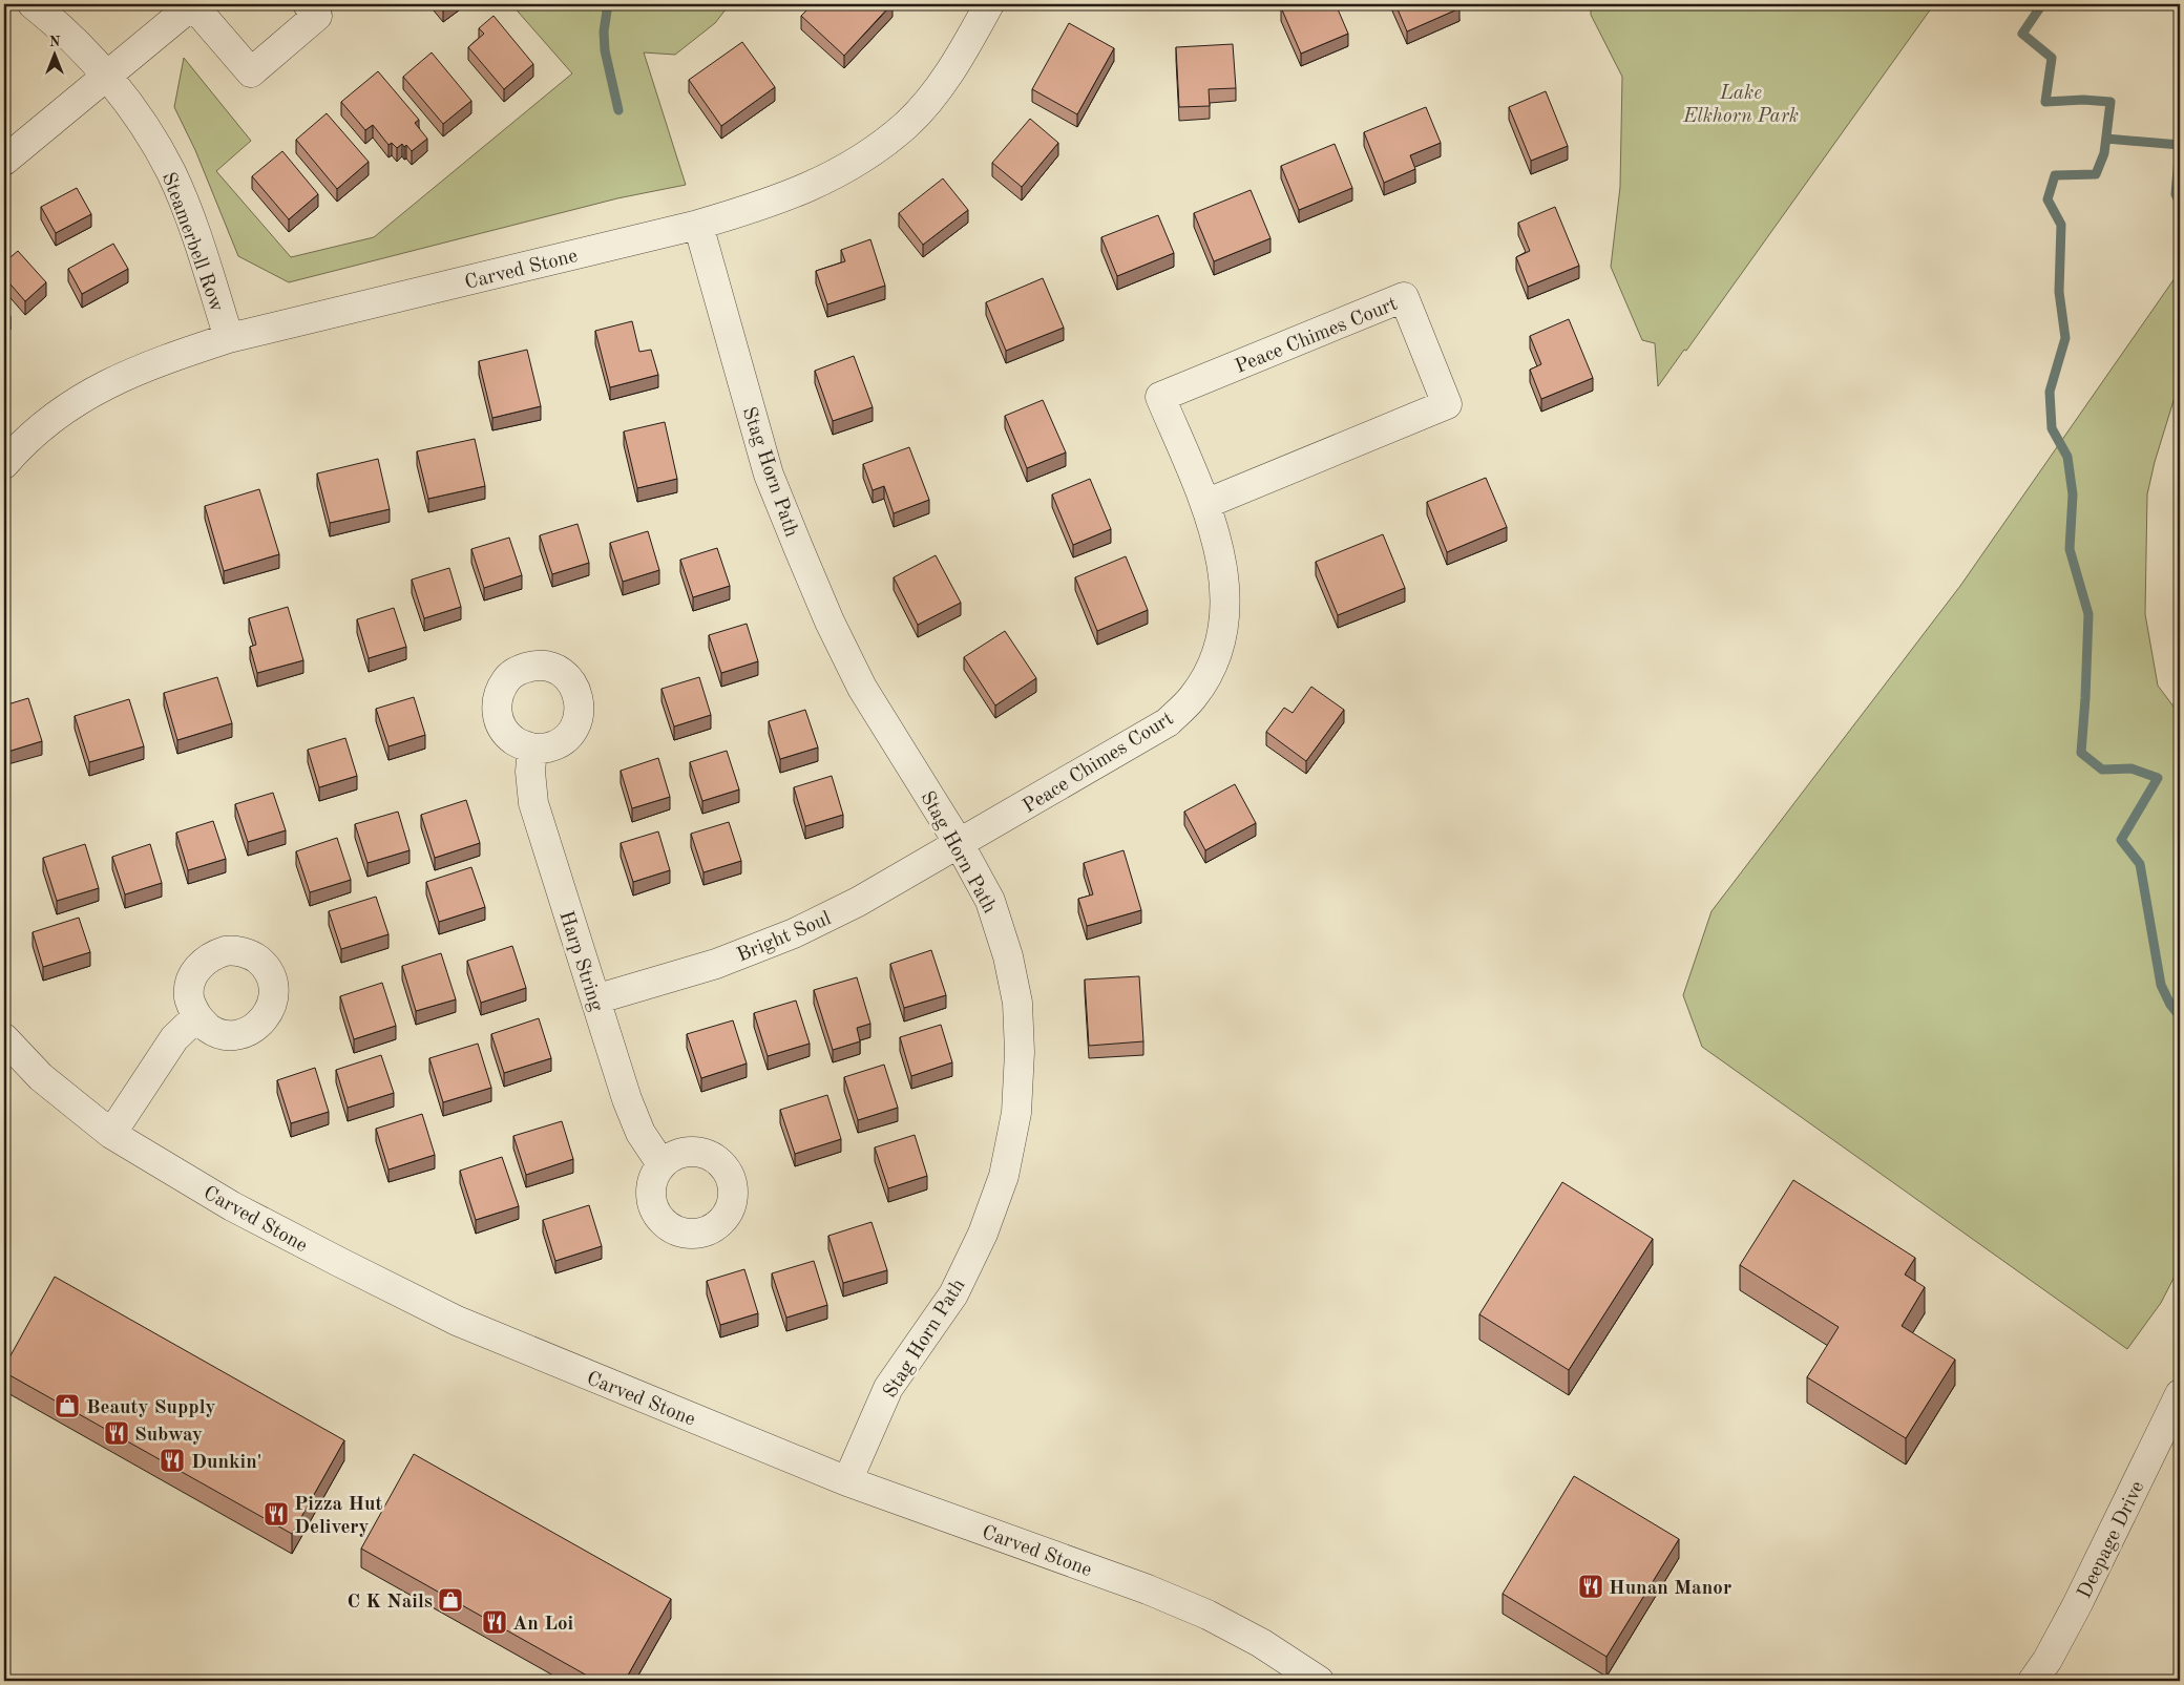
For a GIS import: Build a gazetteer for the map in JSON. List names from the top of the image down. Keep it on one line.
{"streets":{"street":["Steamerbell Row","Carved Stone","Peace Chimes Court","Stag Horn Path","Bright Soul","Harp String","Deepage Drive"]},"crossings":[["Steamerbell Row","Carved Stone"],["Carved Stone","Stag Horn Path"],["Peace Chimes Court","Stag Horn Path"],["Peace Chimes Court","Bright Soul"],["Stag Horn Path","Bright Soul"],["Bright Soul","Harp String"]],"parks":["Lake Elkhorn Park"],"places":{"shop":["Beauty Supply","C K Nails"],"restaurant":["Subway","Dunkin'","Pizza Hut Delivery","Hunan Manor","An Loi"]},"north":"top"}
